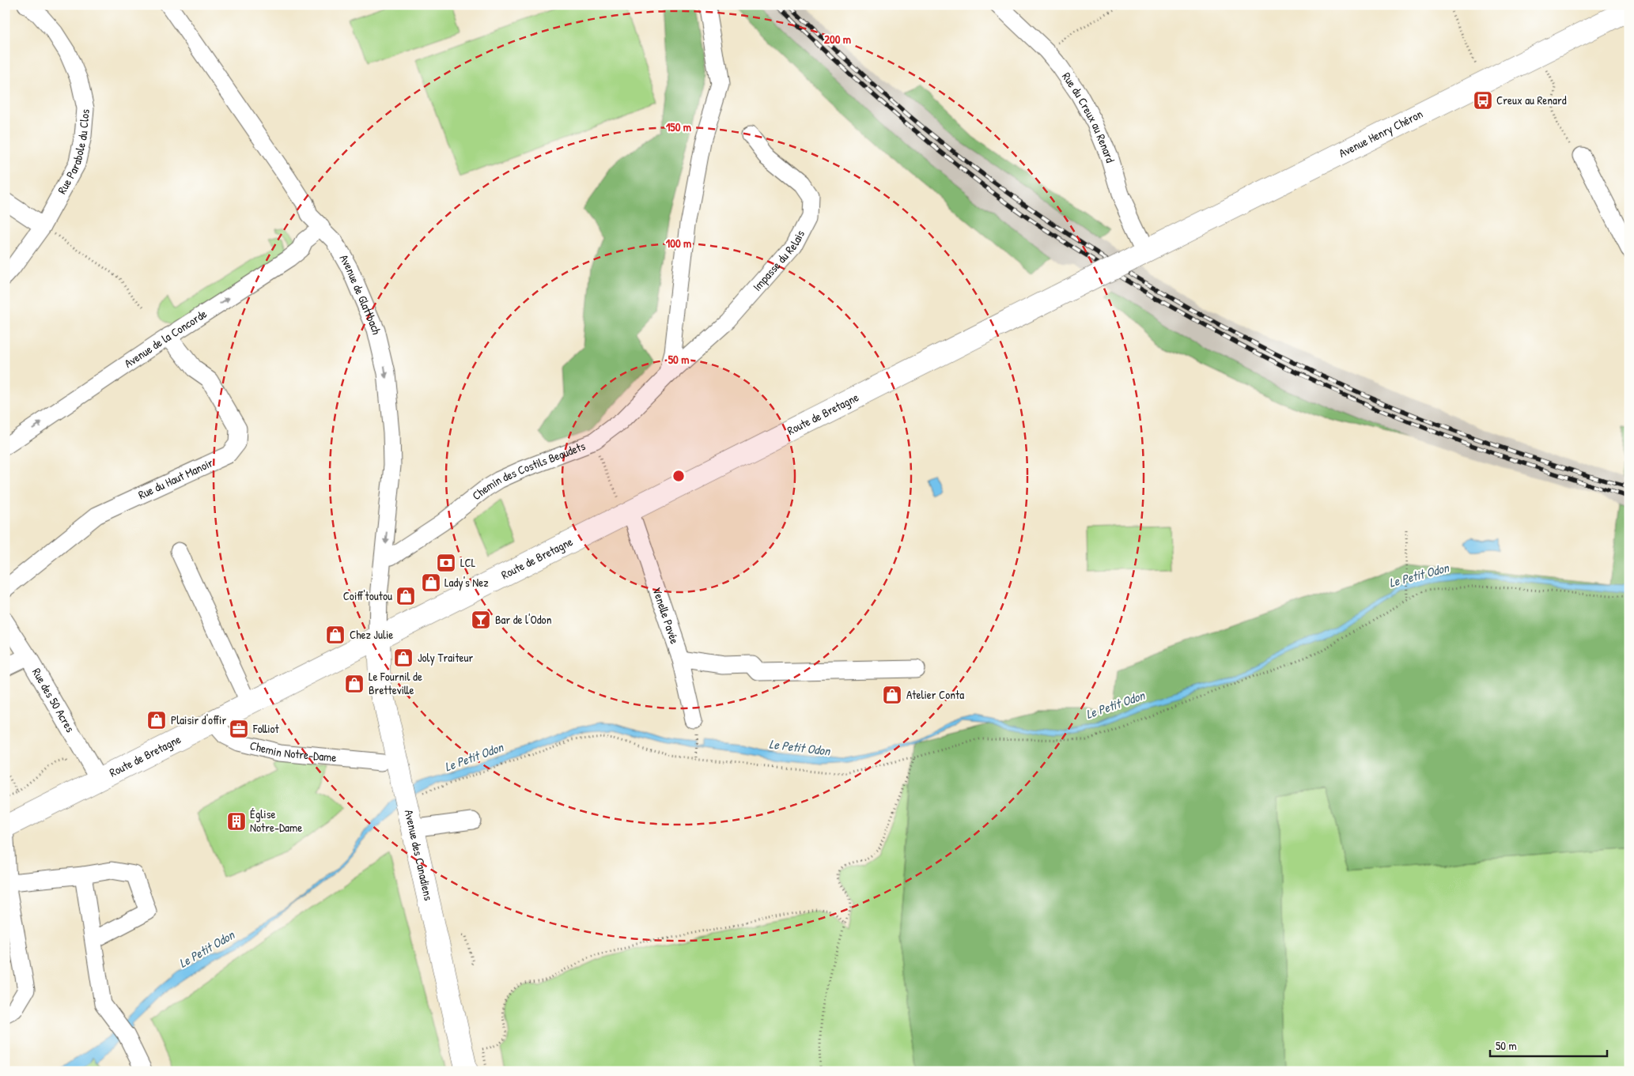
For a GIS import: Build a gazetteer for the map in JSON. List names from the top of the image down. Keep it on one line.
{"streets":{"main road":["Avenue Henry Chéron","Route de Bretagne","Avenue des Canadiens"],"street":["Rue du Creux au Renard","Rue Parabole du Clos","Impasse du Relais","Avenue de Glattbach","Avenue de la Concorde","Chemin des Costils Beaudets","Rue du Haut Manoir","Venelle Pavée","Rue des 50 Acres","Chemin Notre-Dame"]},"crossings":[["Rue du Creux au Renard","Avenue Henry Chéron"],["Avenue Henry Chéron","Route de Bretagne"],["Impasse du Relais","Chemin des Costils Beaudets"],["Avenue de Glattbach","Avenue de la Concorde"],["Avenue de Glattbach","Route de Bretagne"],["Avenue de Glattbach","Chemin des Costils Beaudets"],["Avenue de Glattbach","Avenue des Canadiens"],["Avenue de la Concorde","Rue du Haut Manoir"],["Route de Bretagne","Venelle Pavée"],["Route de Bretagne","Rue des 50 Acres"],["Route de Bretagne","Chemin Notre-Dame"],["Route de Bretagne","Avenue des Canadiens"]],"one_way":["Avenue de Glattbach","Avenue de la Concorde"],"water":["Le Petit Odon"],"places":{"bus stop":["Creux au Renard"],"bank":["LCL"],"shop":["Lady's Nez","Coiff'toutou","Chez Julie","Joly Traiteur","Le Fournil de Bretteville","Atelier Conta","Plaisir d'offir"],"bar":["Bar de l'Odon"],"office":["Folliot"],"building":["Église Notre-Dame"]},"scale_bar":"50 m","rings":["200 m","150 m","100 m","50 m"]}
